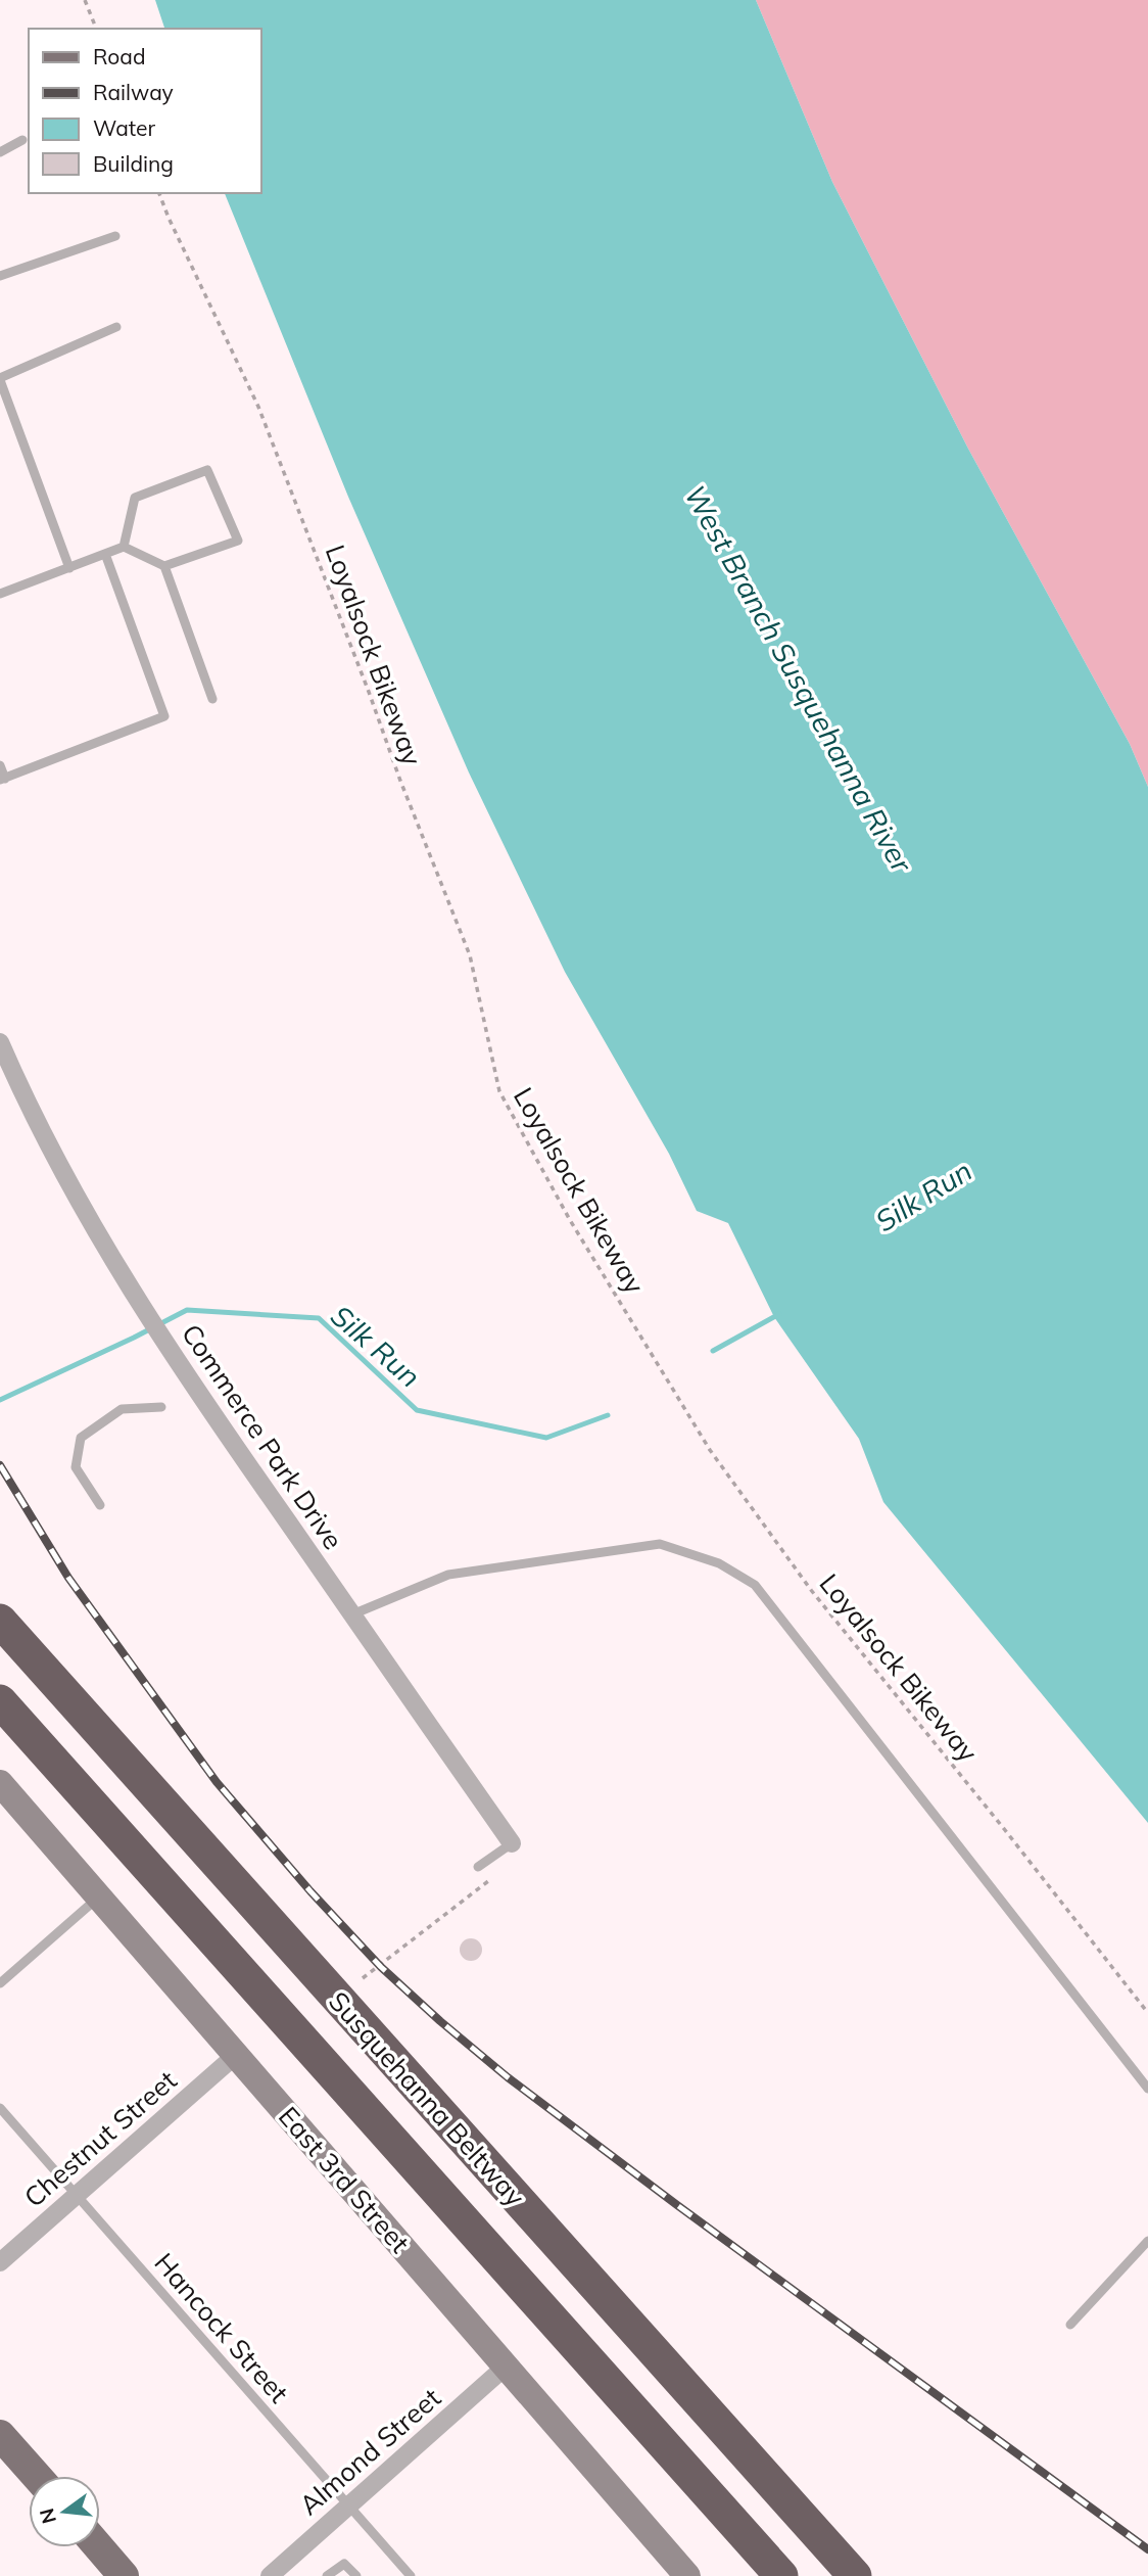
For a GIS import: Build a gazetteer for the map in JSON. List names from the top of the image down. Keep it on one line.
{"streets":{"highway":["Susquehanna Beltway"],"main road":["East 3rd Street"],"street":["Commerce Park Drive","Chestnut Street","Almond Street"],"lane":["Hancock Street"],"path":["Loyalsock Bikeway"]},"crossings":[["Chestnut Street","East 3rd Street"],["Chestnut Street","Hancock Street"],["East 3rd Street","Almond Street"],["Hancock Street","Almond Street"]],"water":["West Branch Susquehanna River","Silk Run"],"legend":["Road","Railway","Water","Building"],"north":"left"}
